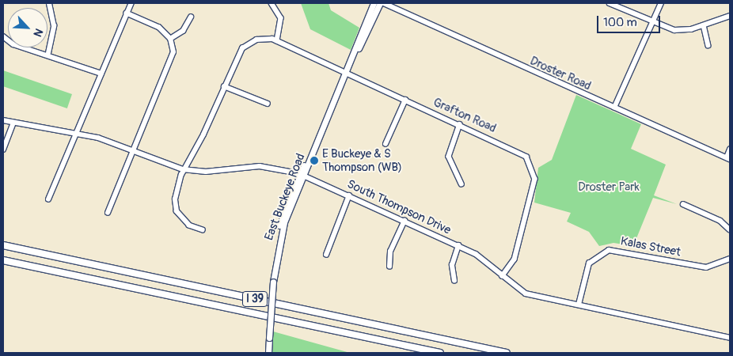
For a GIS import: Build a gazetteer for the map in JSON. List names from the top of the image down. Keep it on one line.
{"streets":{"highway":["I 39"],"main road":["East Buckeye Road"],"street":["Droster Road","Grafton Road","South Thompson Drive","Kalas Street"]},"crossings":[["Grafton Road","East Buckeye Road"],["Grafton Road","South Thompson Drive"],["East Buckeye Road","South Thompson Drive"],["South Thompson Drive","Kalas Street"]],"parks":["Droster Park"],"places":["E Buckeye & S Thompson (WB)"],"scale_bar":"100 m","north":"bottom right"}
